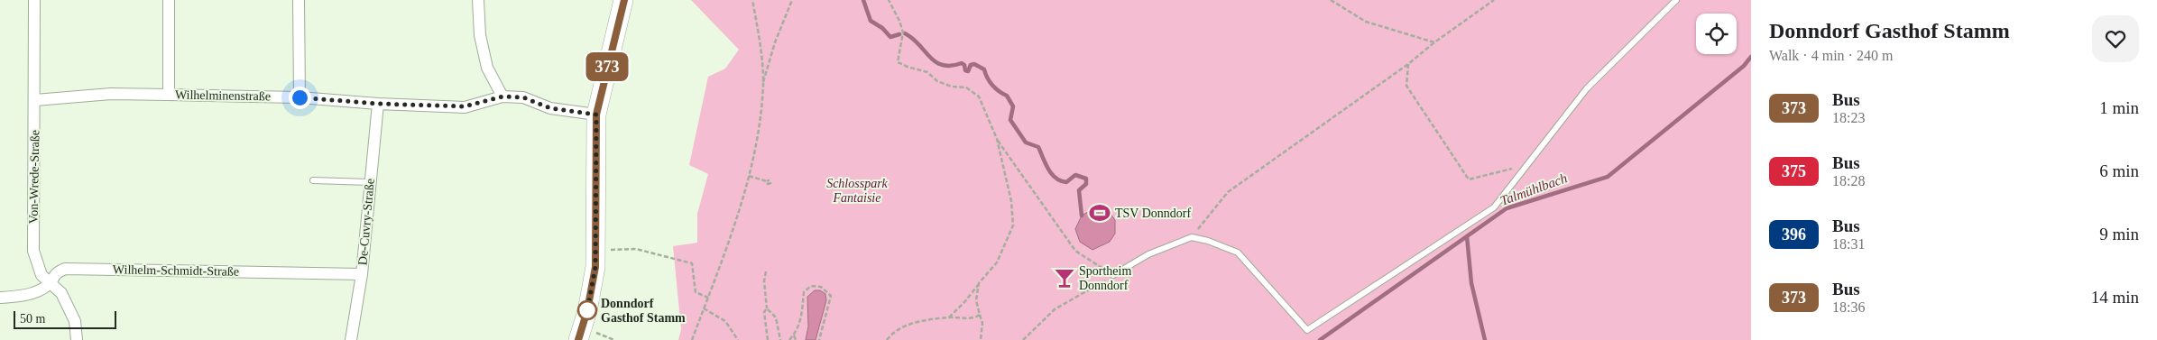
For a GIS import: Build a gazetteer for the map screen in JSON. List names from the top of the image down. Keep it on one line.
{"streets":{"street":["Wilhelminenstraße","Von-Wrede-Straße","De-Cuvry-Straße","Wilhelm-Schmidt-Straße"]},"crossings":[["Wilhelminenstraße","Von-Wrede-Straße"],["Wilhelminenstraße","De-Cuvry-Straße"],["Von-Wrede-Straße","Wilhelm-Schmidt-Straße"],["De-Cuvry-Straße","Wilhelm-Schmidt-Straße"]],"water":["Talmühlbach"],"parks":["Schlosspark Fantaisie"],"places":{"sports":["TSV Donndorf"],"bar":["Sportheim Donndorf"],"other":["Donndorf Gasthof Stamm"]},"lines":["bus line 373"],"scale_bar":"50 m","page":{"on_map":"373","heading":["Donndorf Gasthof Stamm","Walk · 4 min · 240 m"],"list":[{"mark":"373","name":"Bus","note":"18:23","value":"1 min"},{"mark":"375","name":"Bus","note":"18:28","value":"6 min"},{"mark":"396","name":"Bus","note":"18:31","value":"9 min"},{"mark":"373","name":"Bus","note":"18:36","value":"14 min"}],"scale":"50 m"}}
